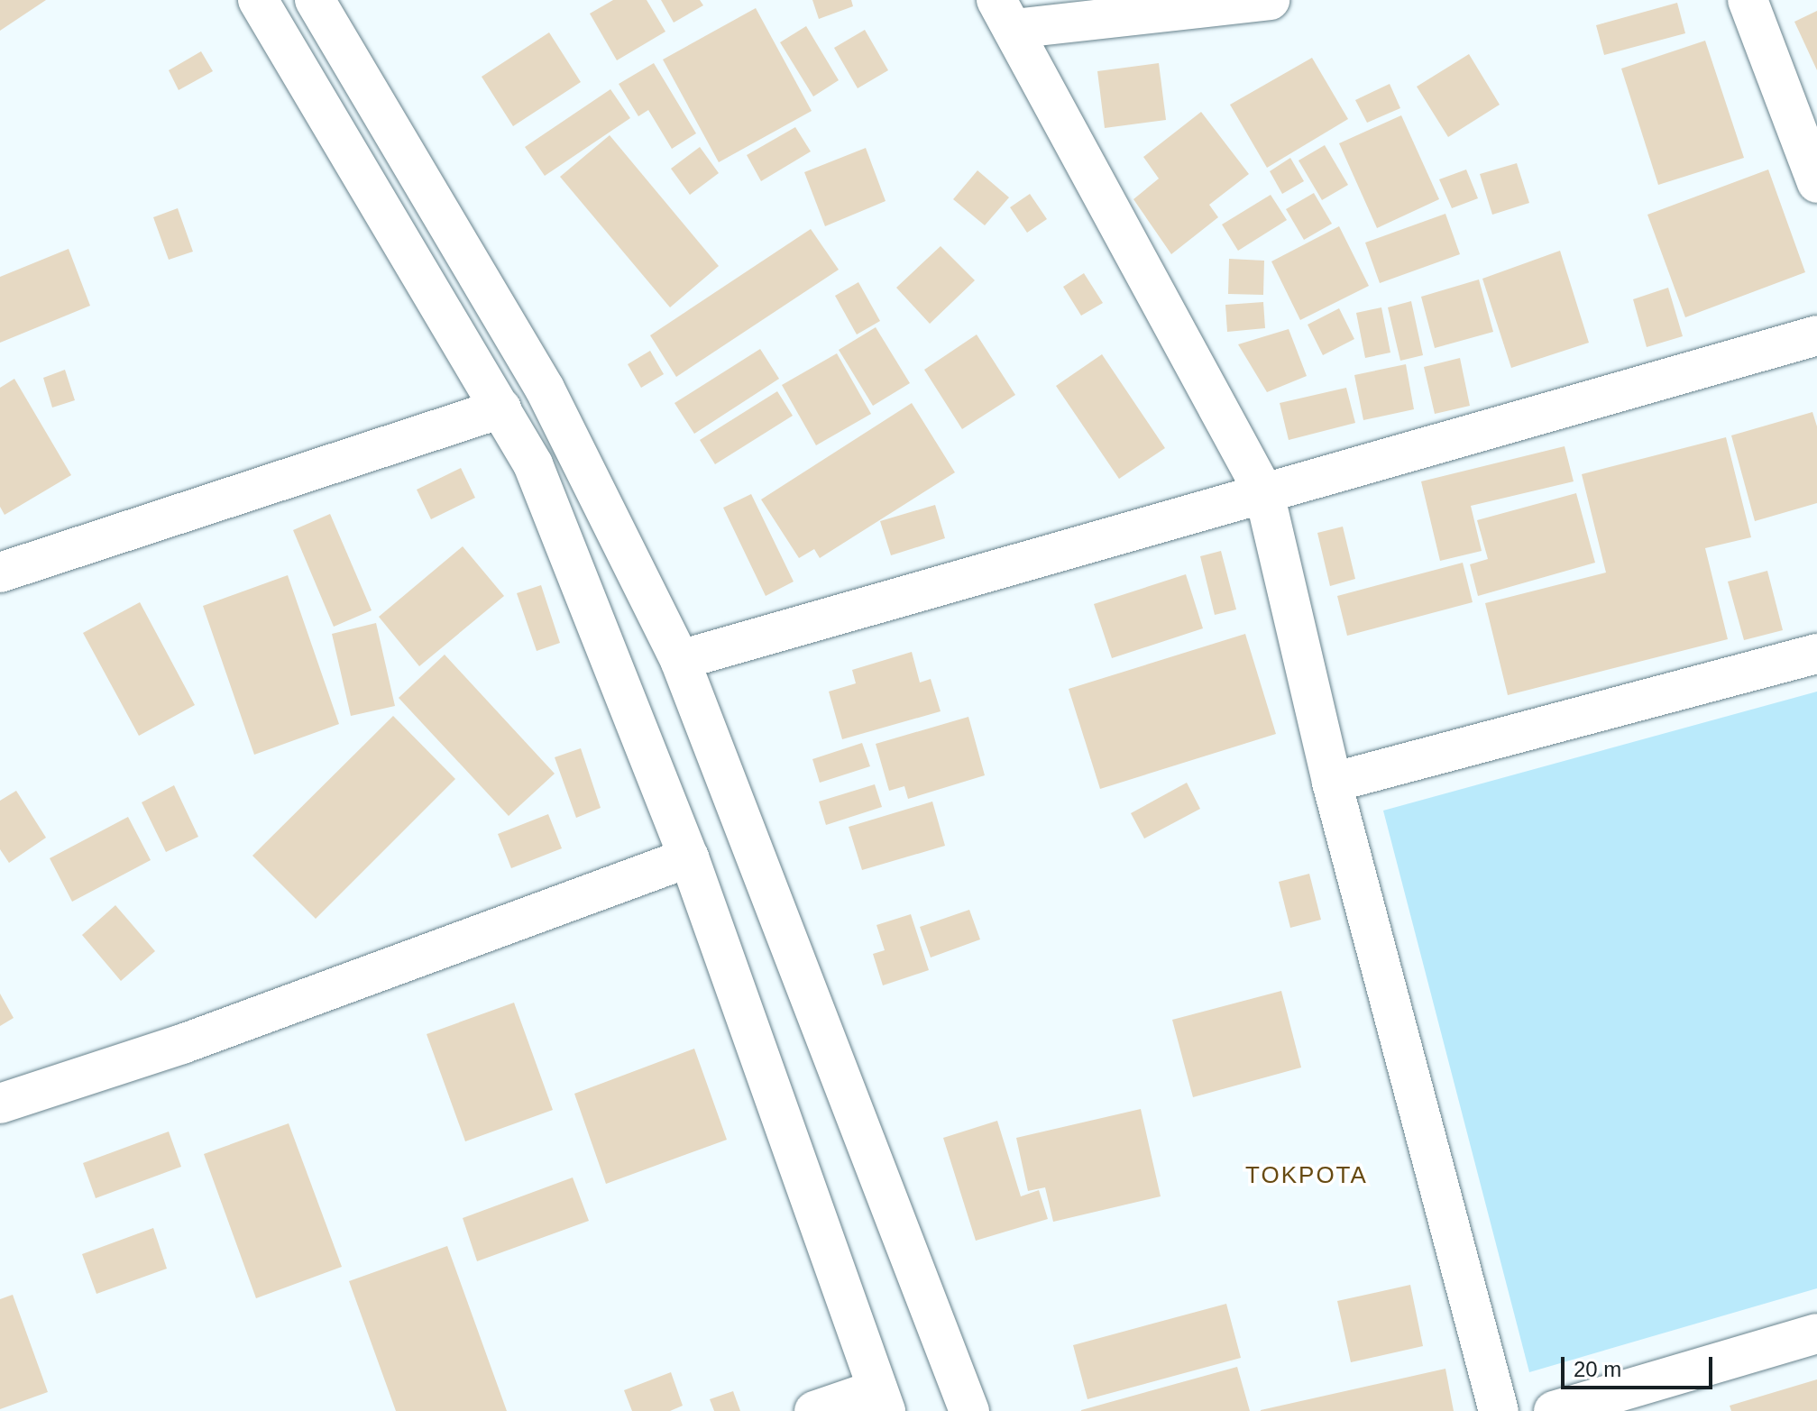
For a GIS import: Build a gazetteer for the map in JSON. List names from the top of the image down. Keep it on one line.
{"districts":["TOKPOTA"],"scale_bar":"20 m"}
